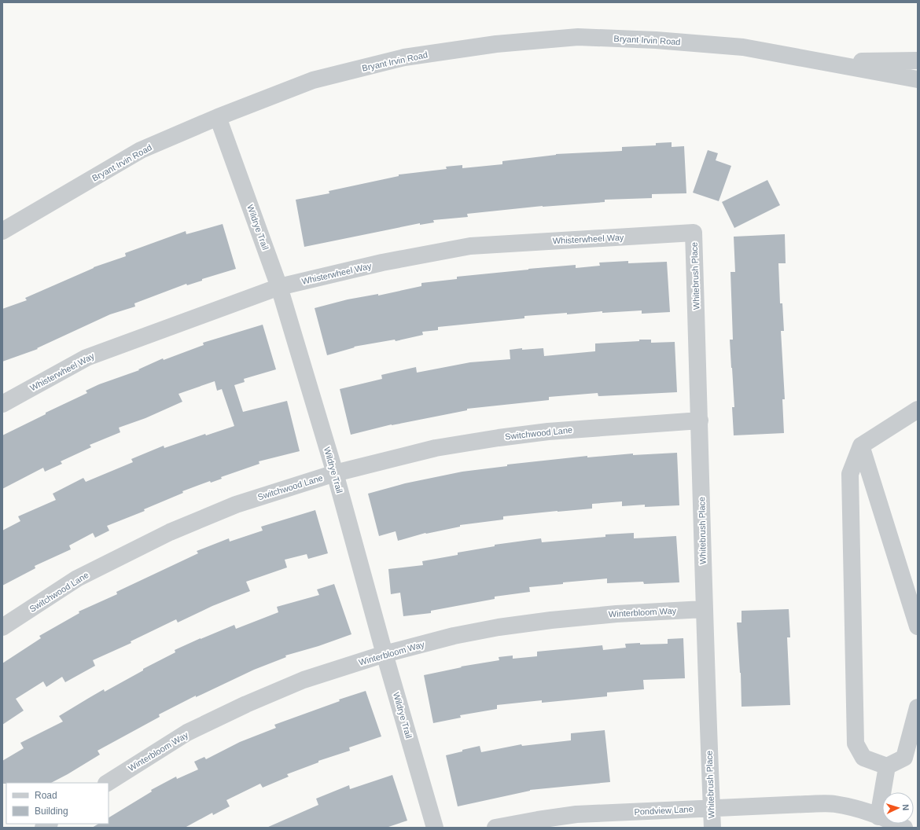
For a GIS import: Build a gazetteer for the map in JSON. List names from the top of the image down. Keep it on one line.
{"streets":{"street":["Bryant Irvin Road","Wildrye Trail","Whisterwheel Way","Whitebrush Place","Switchwood Lane","Winterbloom Way","Pondview Lane"]},"crossings":[["Bryant Irvin Road","Wildrye Trail"],["Wildrye Trail","Whisterwheel Way"],["Wildrye Trail","Switchwood Lane"],["Wildrye Trail","Winterbloom Way"],["Whisterwheel Way","Whitebrush Place"],["Whitebrush Place","Switchwood Lane"],["Whitebrush Place","Winterbloom Way"],["Whitebrush Place","Pondview Lane"]],"legend":["Road","Building"],"north":"right"}
